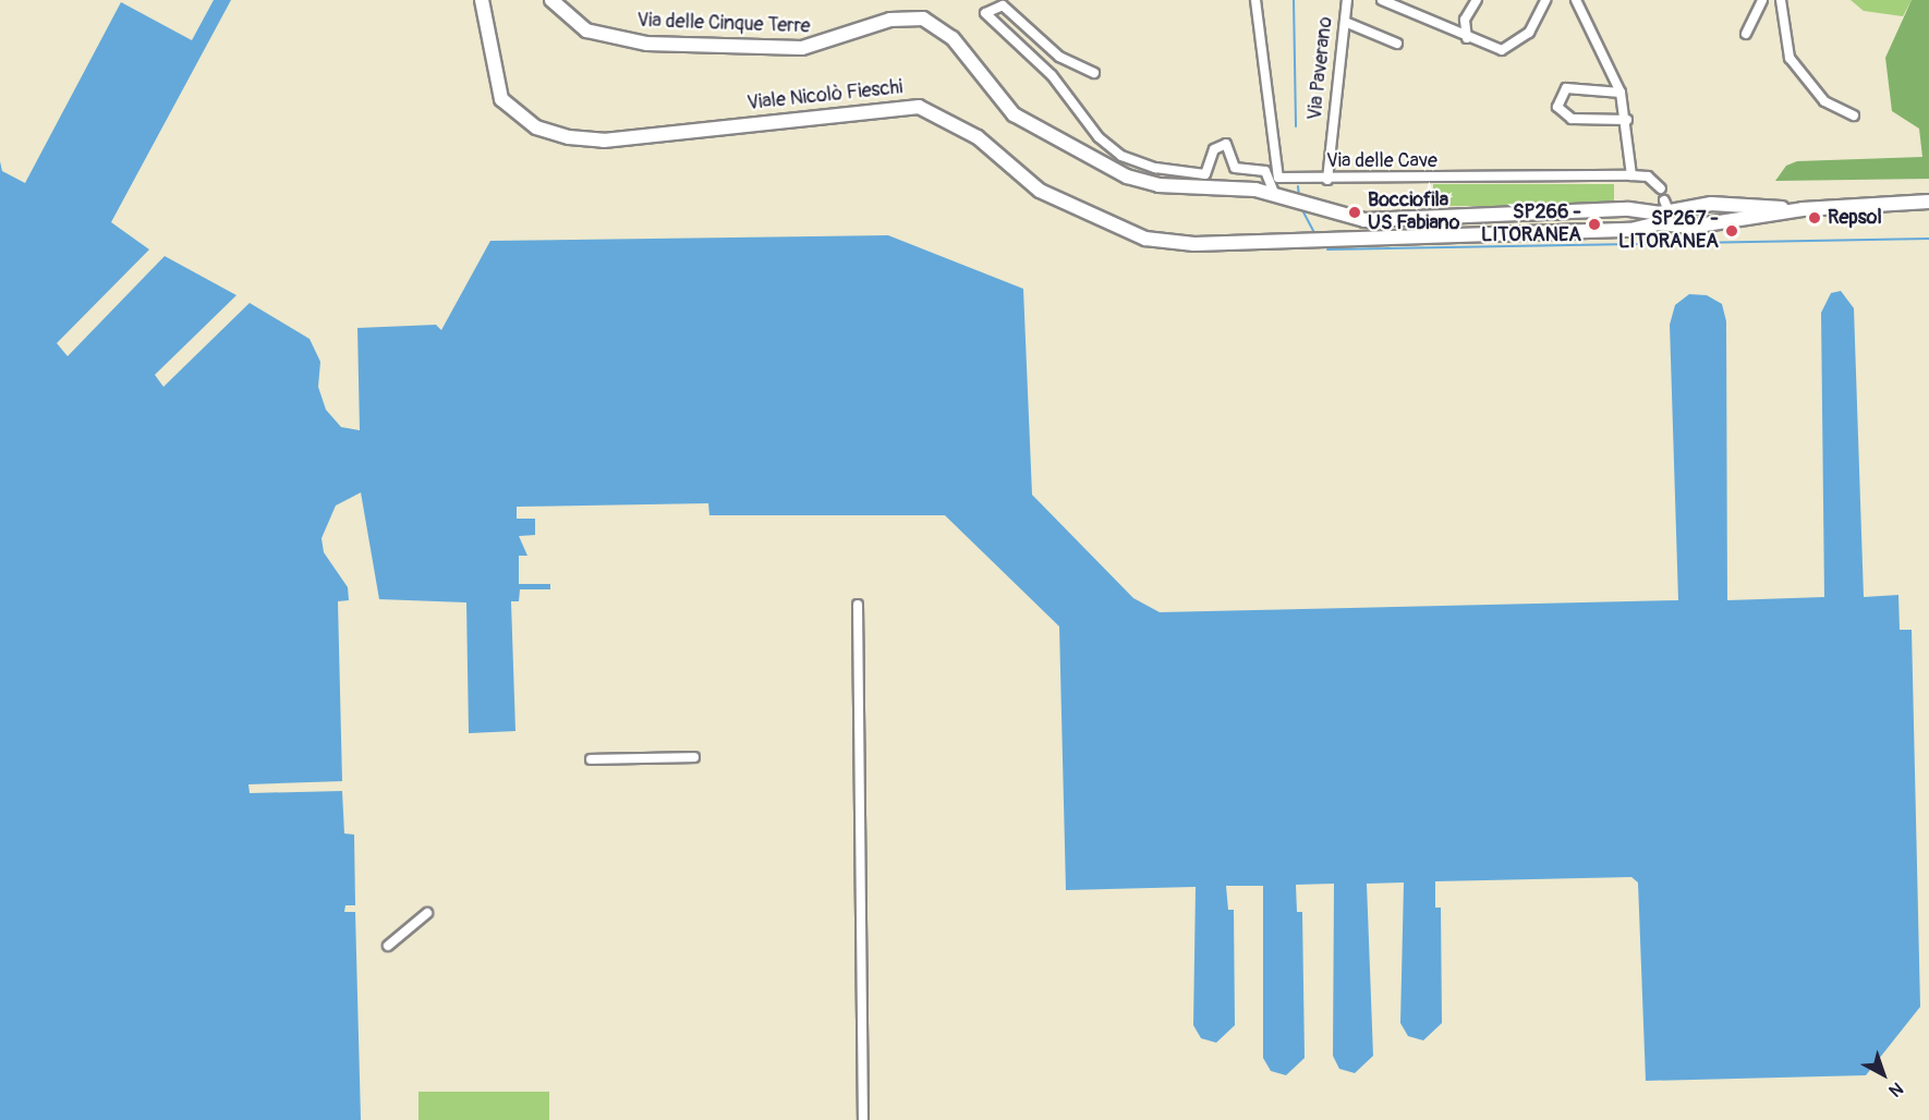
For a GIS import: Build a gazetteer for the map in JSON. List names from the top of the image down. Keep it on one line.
{"streets":{"main road":["Via delle Cinque Terre","Viale Nicolò Fieschi"],"street":["Via Paverano","Via delle Cave"]},"crossings":[["Via delle Cinque Terre","Viale Nicolò Fieschi"],["Via Paverano","Via delle Cave"]],"places":["Bocciofila US Fabiano","Repsol","SP266 - LITORANEA","SP267 - LITORANEA"],"north":"bottom right"}
